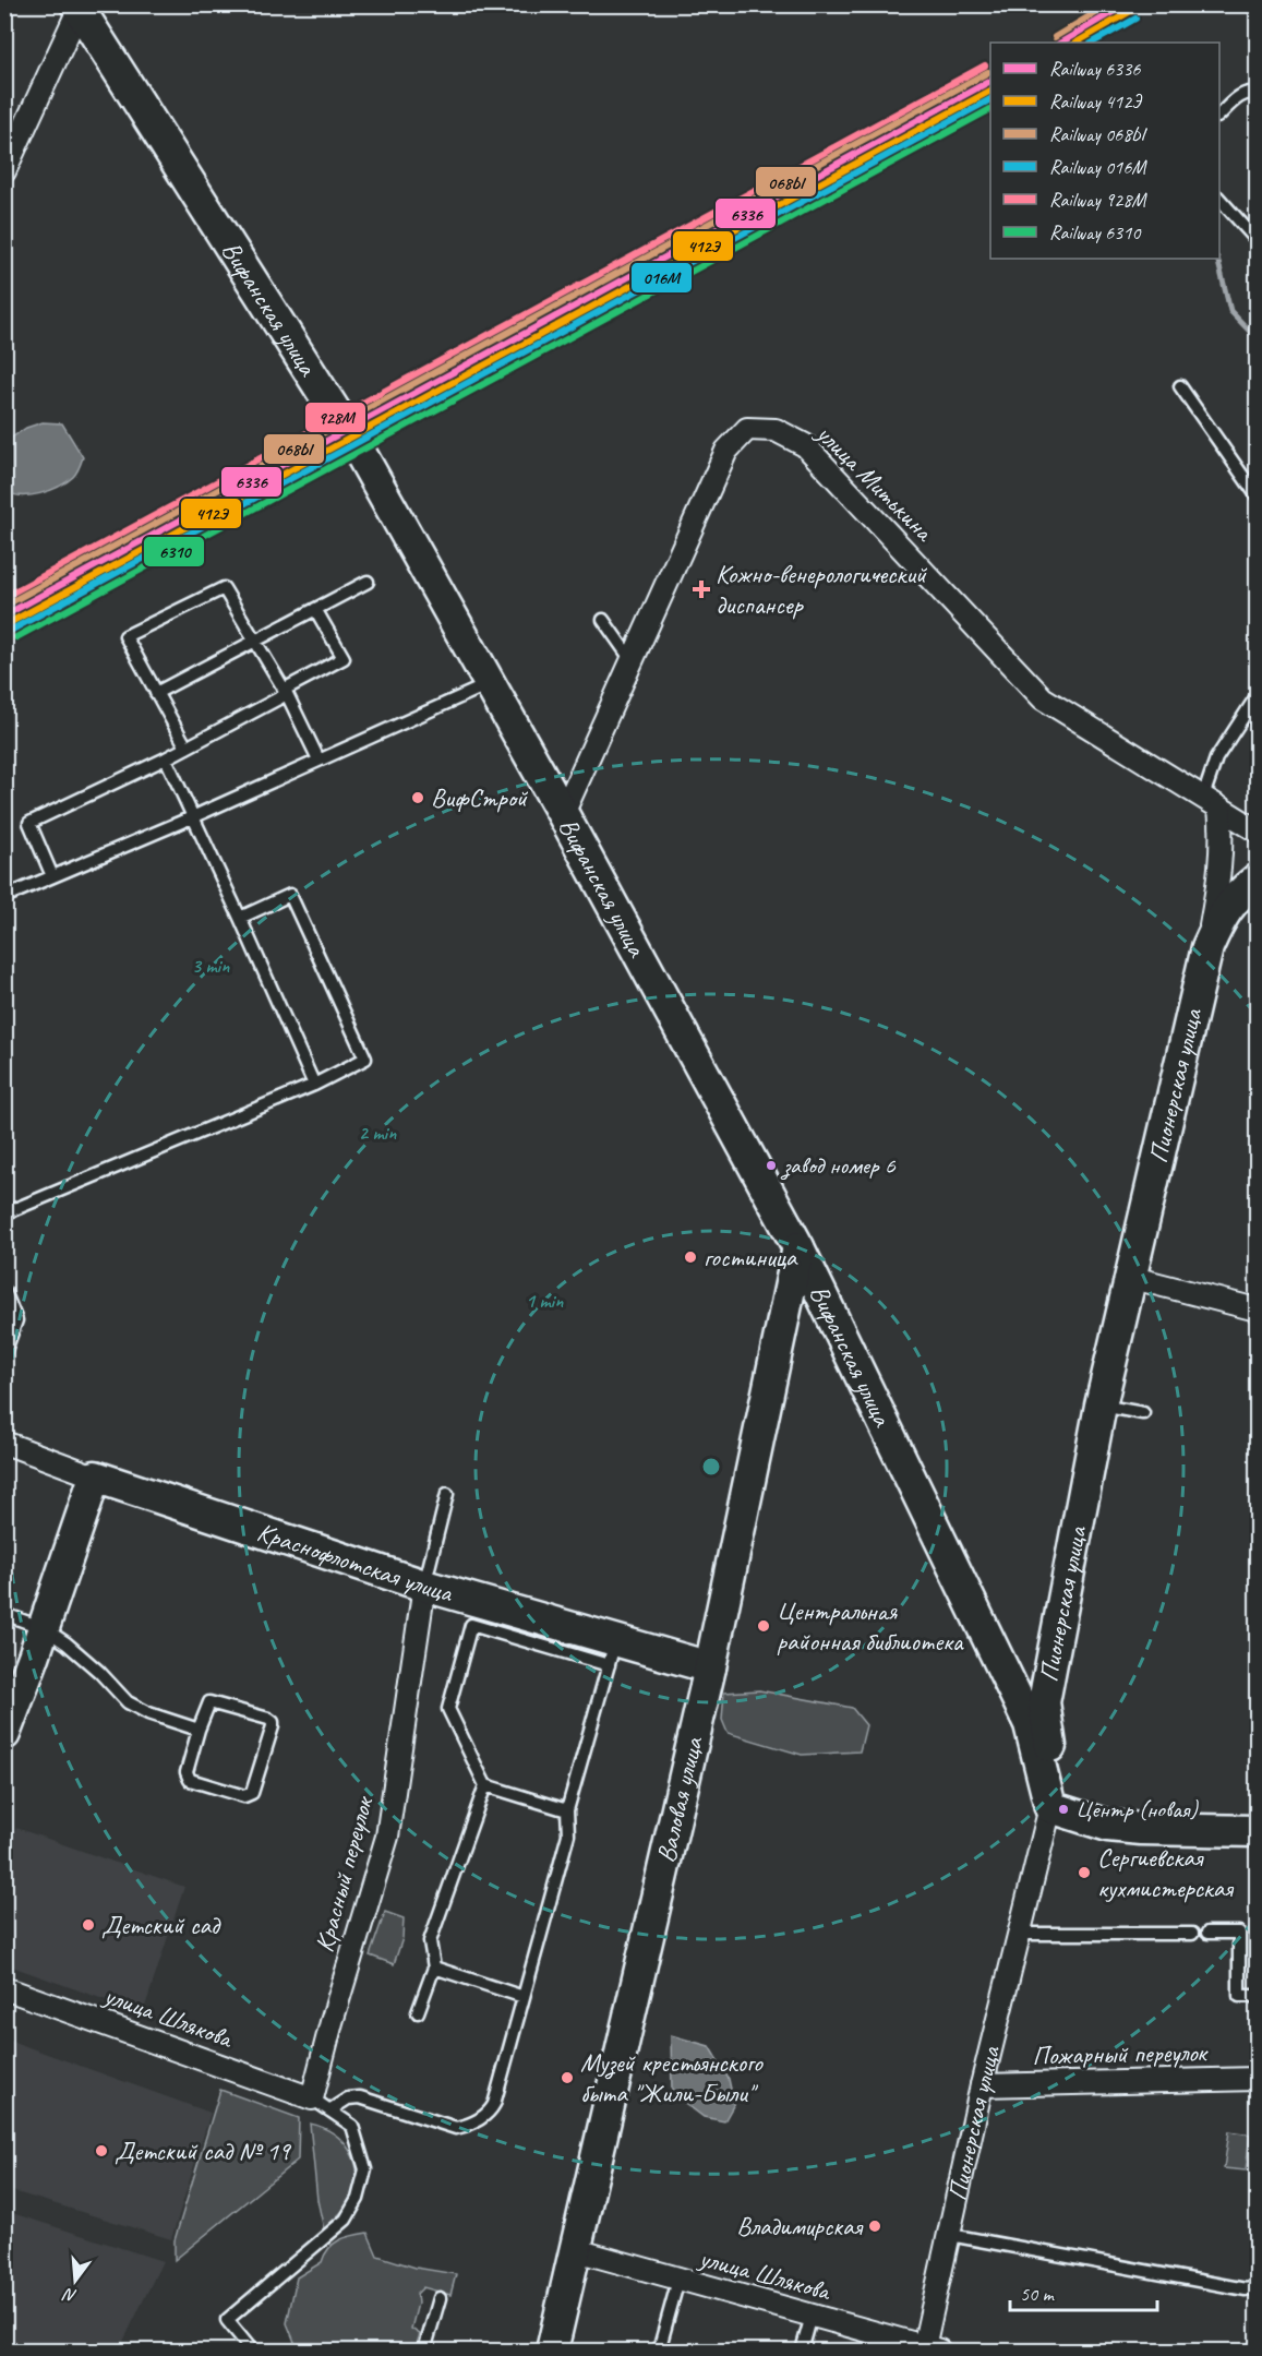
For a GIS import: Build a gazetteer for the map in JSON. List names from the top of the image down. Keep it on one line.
{"streets":{"main road":["Вифанская улица","Пионерская улица","Краснофлотская улица","Валовая улица"],"street":["улица Митькина","Красный переулок","улица Шлякова","Пожарный переулок"]},"crossings":[["Вифанская улица","улица Митькина"],["Вифанская улица","Пионерская улица"],["Вифанская улица","Валовая улица"],["Пионерская улица","улица Шлякова"],["Пионерская улица","Пожарный переулок"],["Краснофлотская улица","Валовая улица"],["Краснофлотская улица","Красный переулок"],["Валовая улица","улица Шлякова"],["Красный переулок","улица Шлякова"]],"places":{"health":["Кожно-венерологический диспансер"],"other":["ВифСтрой","завод номер 6","гостиница","Центральная районная библиотека","Центр (новая)","Сергиевская кухмистерская","Детский сад","Музей крестьянского быта \"Жили-Были\"","Детский сад № 19","Владимирская"]},"lines":["rail line 6336","rail line 068Ы","rail line 412Э","rail line 016М","rail line 928М","rail line 6310"],"legend":["Railway 6336","Railway 412Э","Railway 068Ы","Railway 016М","Railway 928М","Railway 6310"],"scale_bar":"50 m","north":"bottom","rings":["3 min","2 min","1 min"]}
